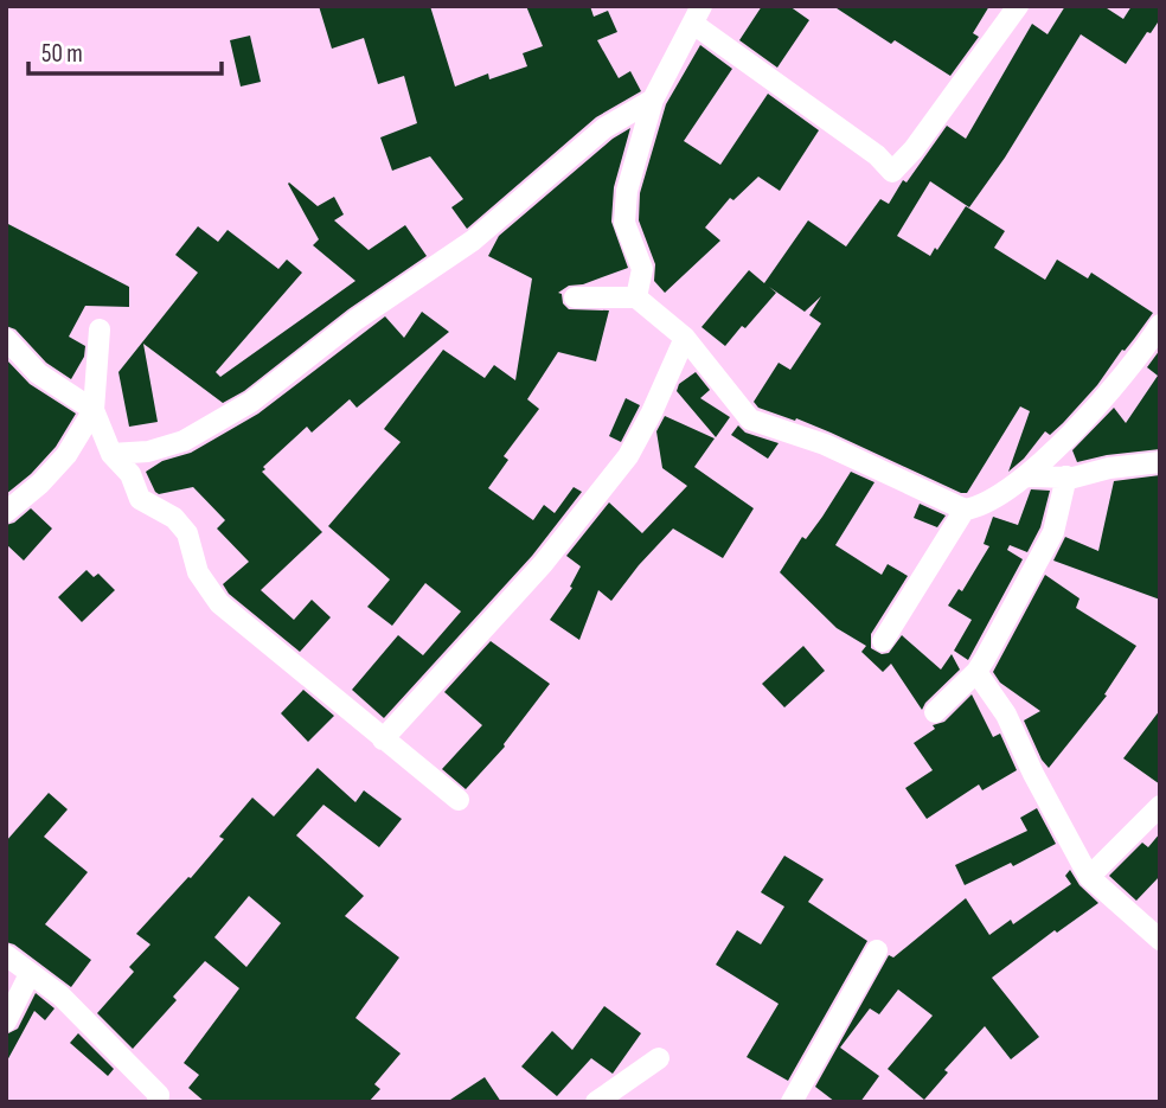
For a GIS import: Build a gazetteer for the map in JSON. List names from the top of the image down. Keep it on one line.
{"scale_bar":"50 m"}
